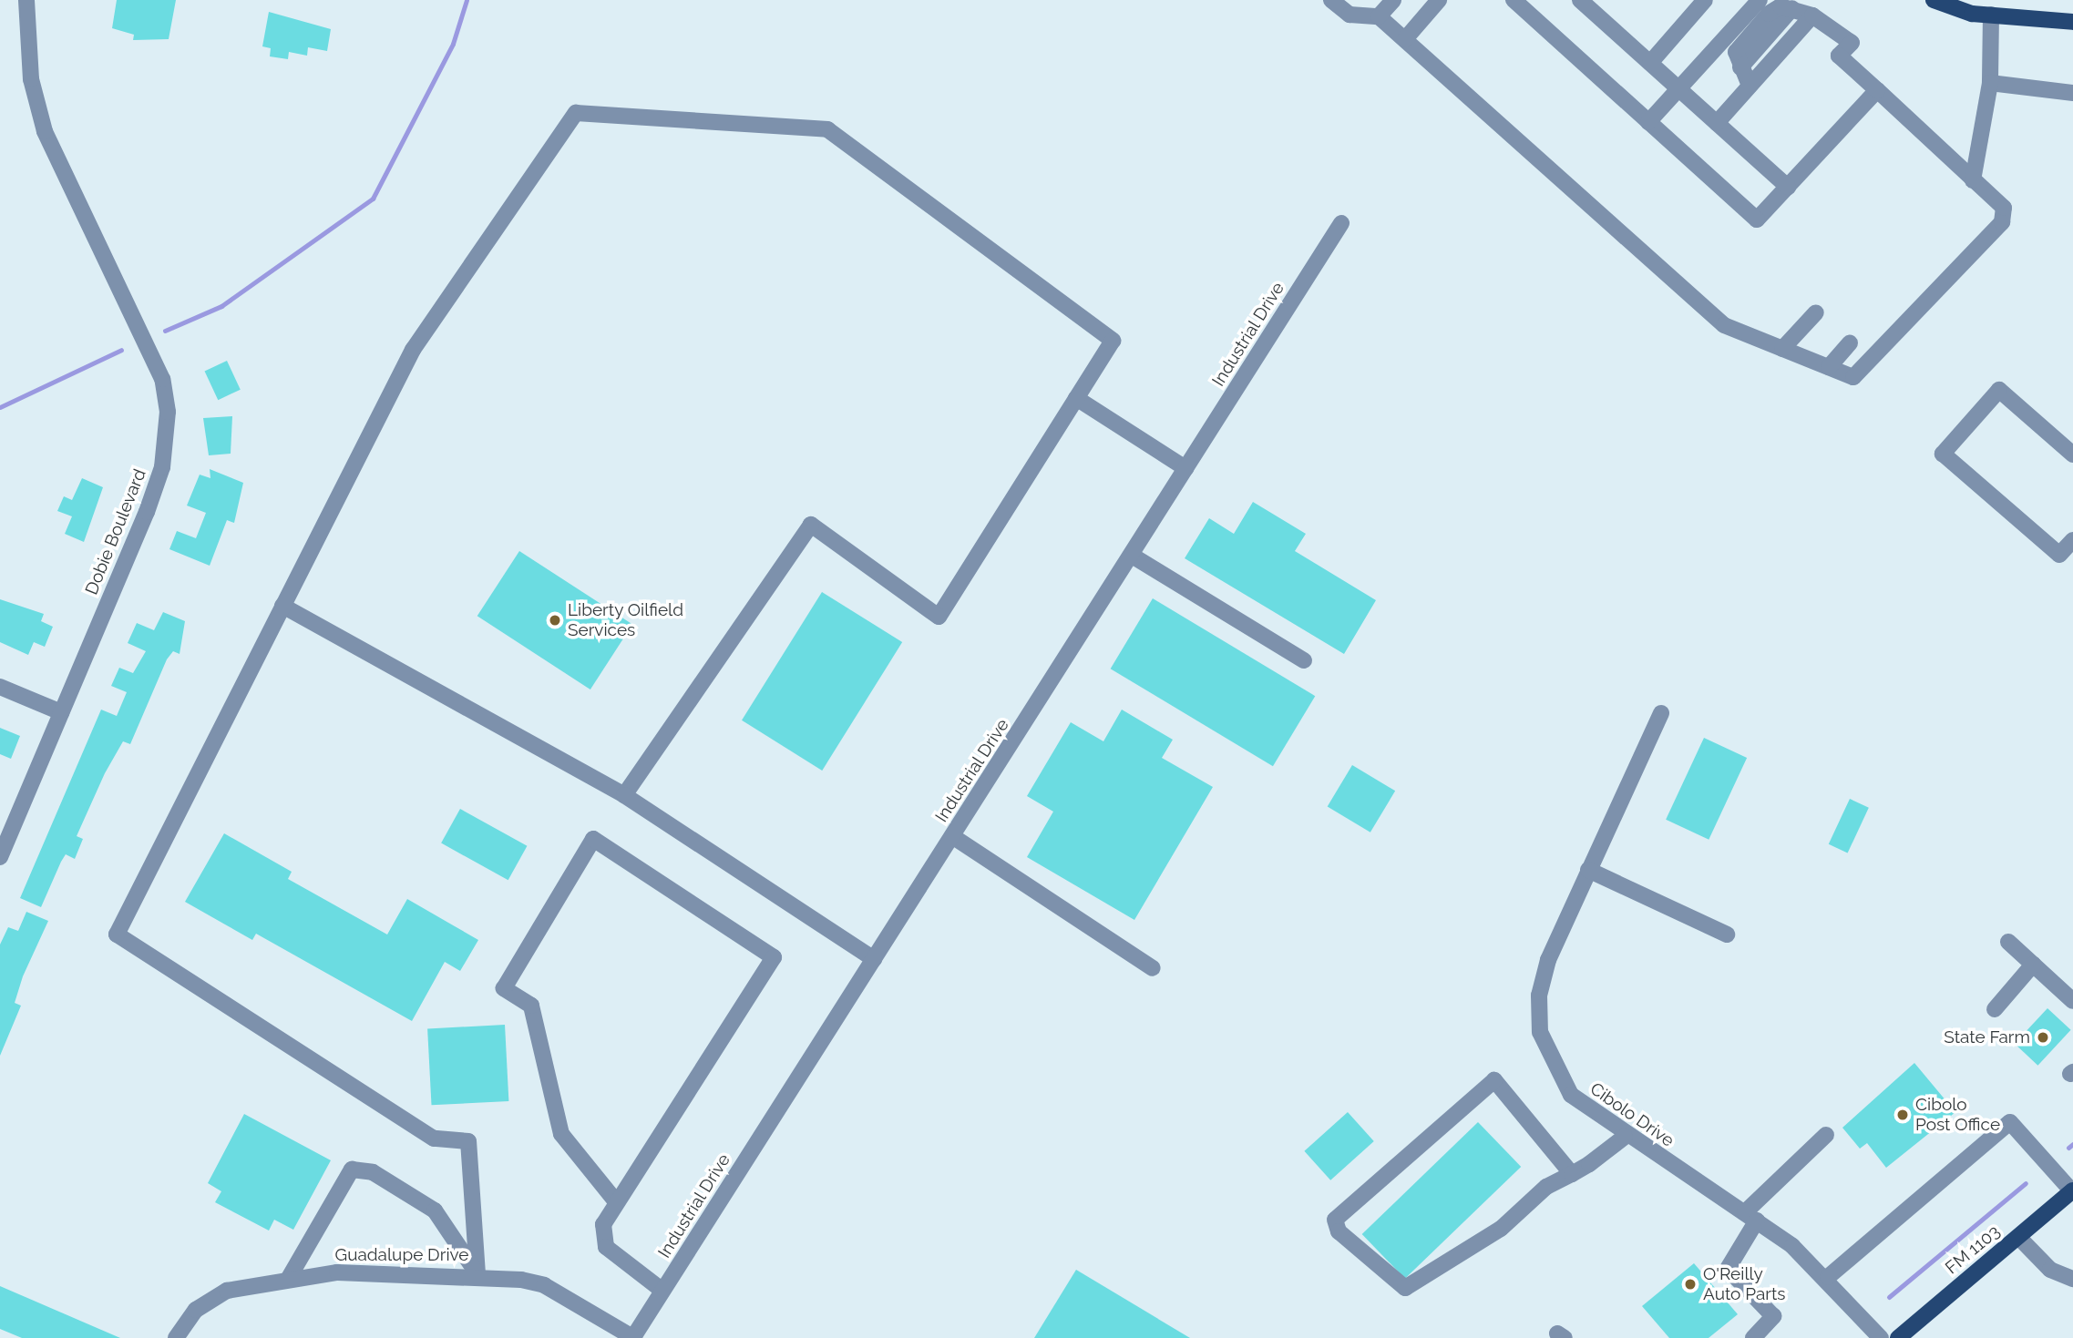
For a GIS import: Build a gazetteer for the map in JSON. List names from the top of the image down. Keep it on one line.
{"streets":{"main road":["FM 1103"],"street":["Industrial Drive","Dobie Boulevard","Cibolo Drive","Guadalupe Drive"]},"crossings":[["Industrial Drive","Guadalupe Drive"]],"places":["Liberty Oilfield Services","State Farm","Cibolo Post Office","O'Reilly Auto Parts"]}
